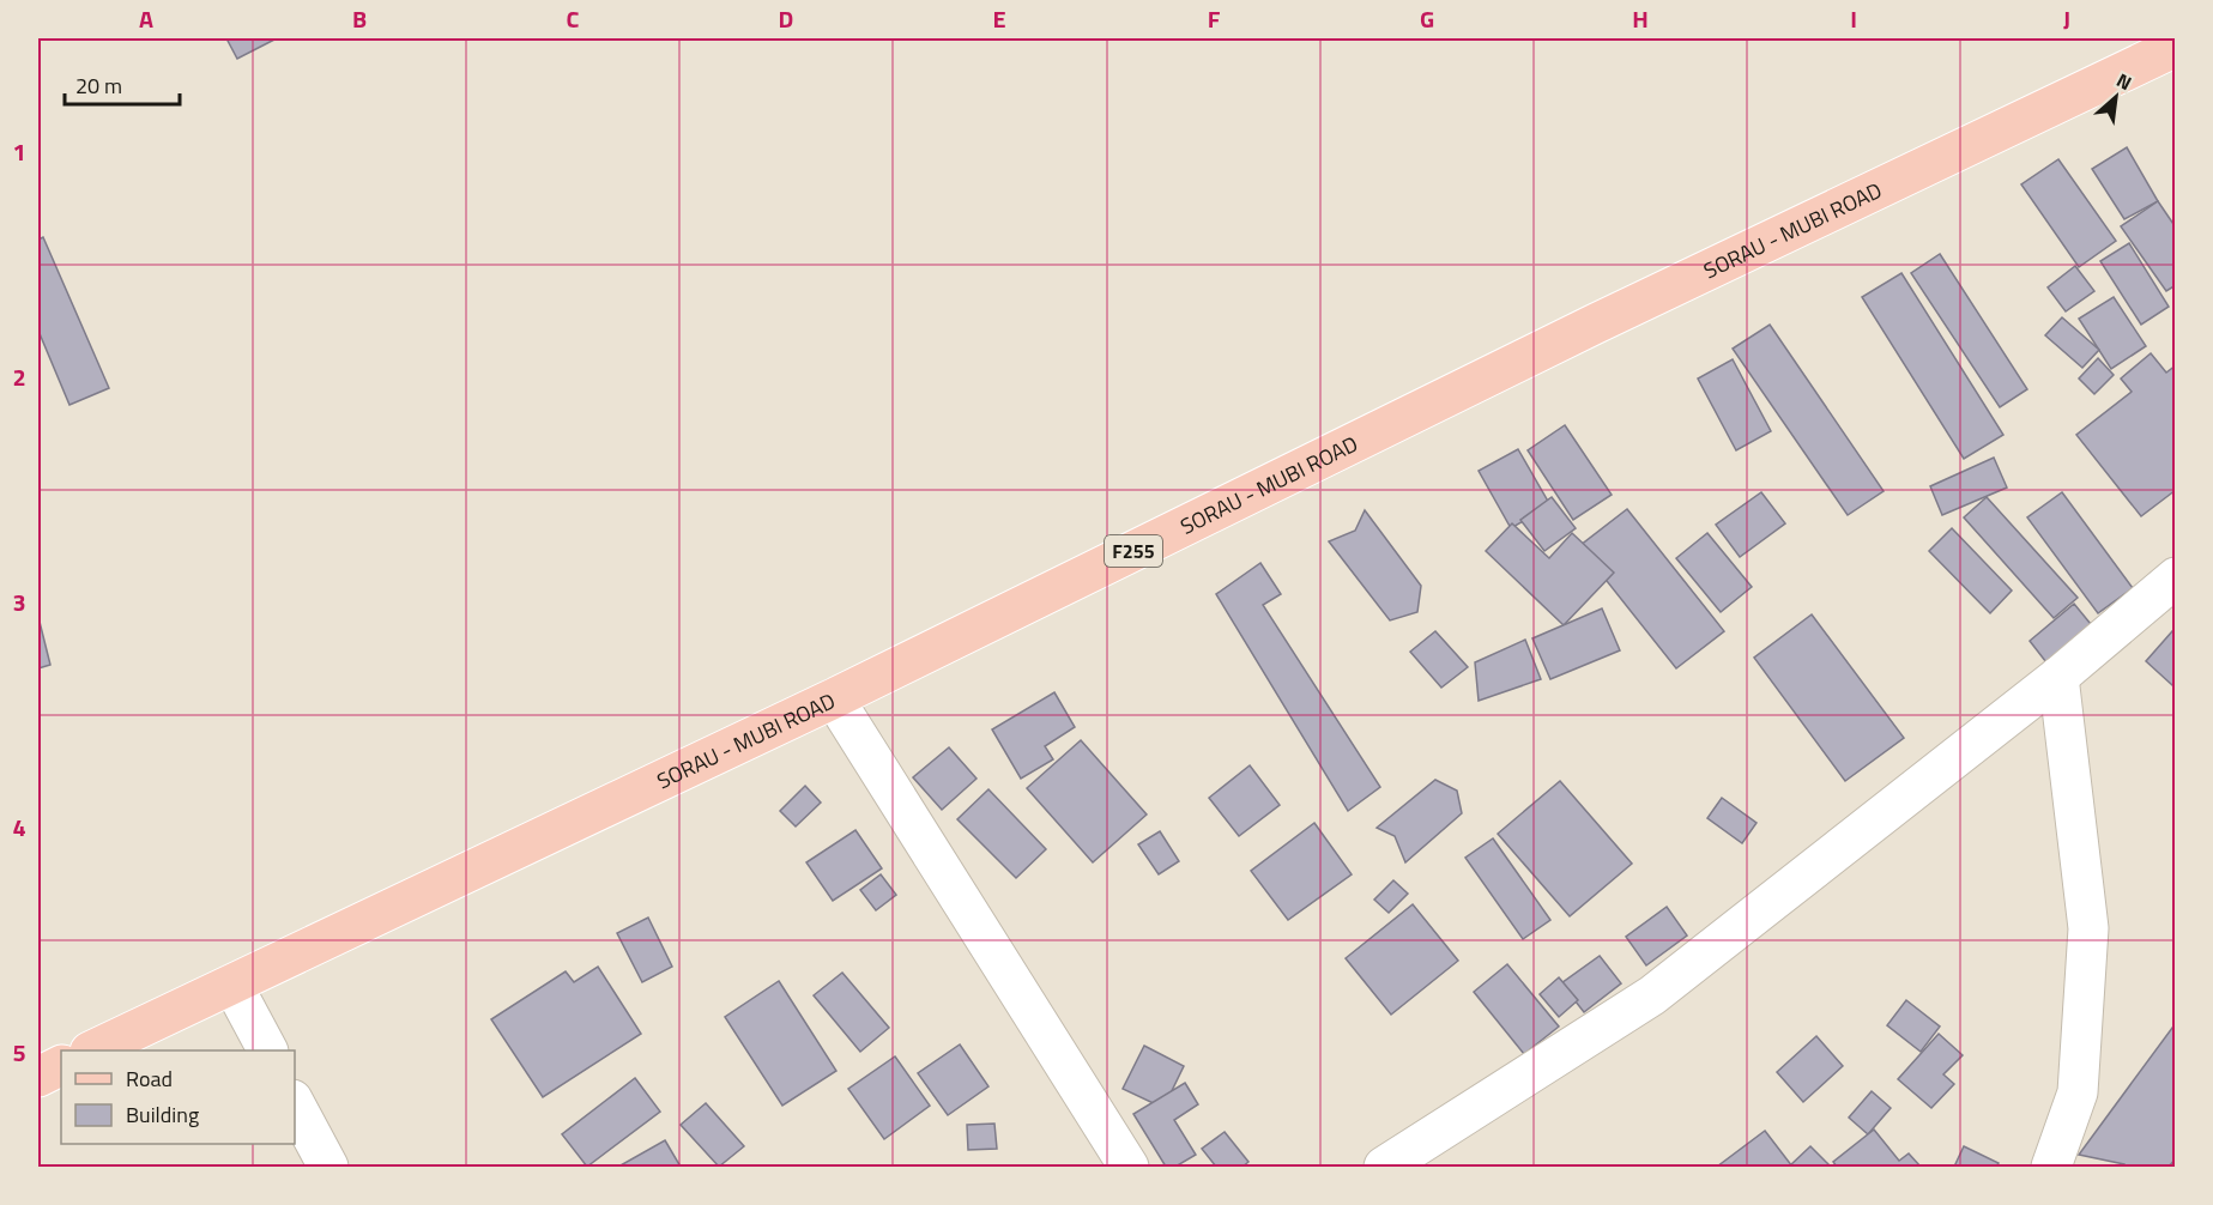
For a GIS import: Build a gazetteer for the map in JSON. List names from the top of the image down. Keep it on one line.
{"streets":{"main road":["SORAU - MUBI ROAD","F255"]},"legend":["Road","Building"],"scale_bar":"20 m","north":"top right","grid":{"columns":["A","B","C","D","E","F","G","H","I","J"],"rows":["1","2","3","4","5"]}}
